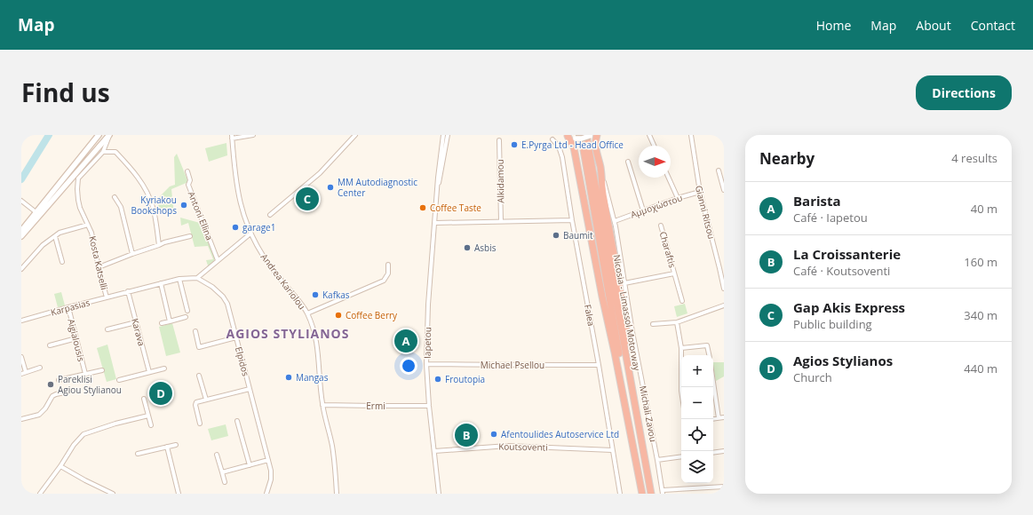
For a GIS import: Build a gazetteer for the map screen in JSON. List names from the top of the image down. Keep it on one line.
{"streets":{"highway":["Nicosia - Limassol Motorway"],"street":["Alkidamou","Αμμοχώστου","Gianni Ritsou","Antoni Ellina","Charaftis","Kosta Katselli","Andrea Kariolou","Karpasias","Falea","Karava","Aigialousis","Iapetou","Elpidos","Michael Psellou","Ermi","Michali Zavou","Koutsoventi"]},"crossings":[["Αμμοχώστου","Gianni Ritsou"],["Αμμοχώστου","Michali Zavou"],["Charaftis","Michali Zavou"],["Kosta Katselli","Karpasias"],["Andrea Kariolou","Ermi"],["Karpasias","Karava"],["Karpasias","Aigialousis"],["Falea","Michael Psellou"],["Falea","Koutsoventi"],["Iapetou","Michael Psellou"],["Iapetou","Ermi"],["Iapetou","Koutsoventi"]],"districts":["AGIOS STYLIANOS"],"places":["E.Pyrga Ltd - Head Office","MM Autodiagnostic Center","Kyriakou Bookshops","Coffee Taste","garage1","Baumit","Asbis","Kafkas","Coffee Berry","Mangas","Froutopia","Pareklisi Agiou Stylianou","Afentoulides Autoservice Ltd"],"north":"right","page":{"header":"Map","nav":["Home","Map","About","Contact"],"title":"Find us","buttons":"Directions","heading":["Nearby","4 results"],"list":[{"mark":"A","name":"Barista","note":"Café · Iapetou","value":"40 m"},{"mark":"B","name":"La Croissanterie","note":"Café · Koutsoventi","value":"160 m"},{"mark":"C","name":"Gap Akis Express","note":"Public building","value":"340 m"},{"mark":"D","name":"Agios Stylianos","note":"Church","value":"440 m"}],"pins":["C","A","D","B"],"map_buttons":["+","−"]}}
